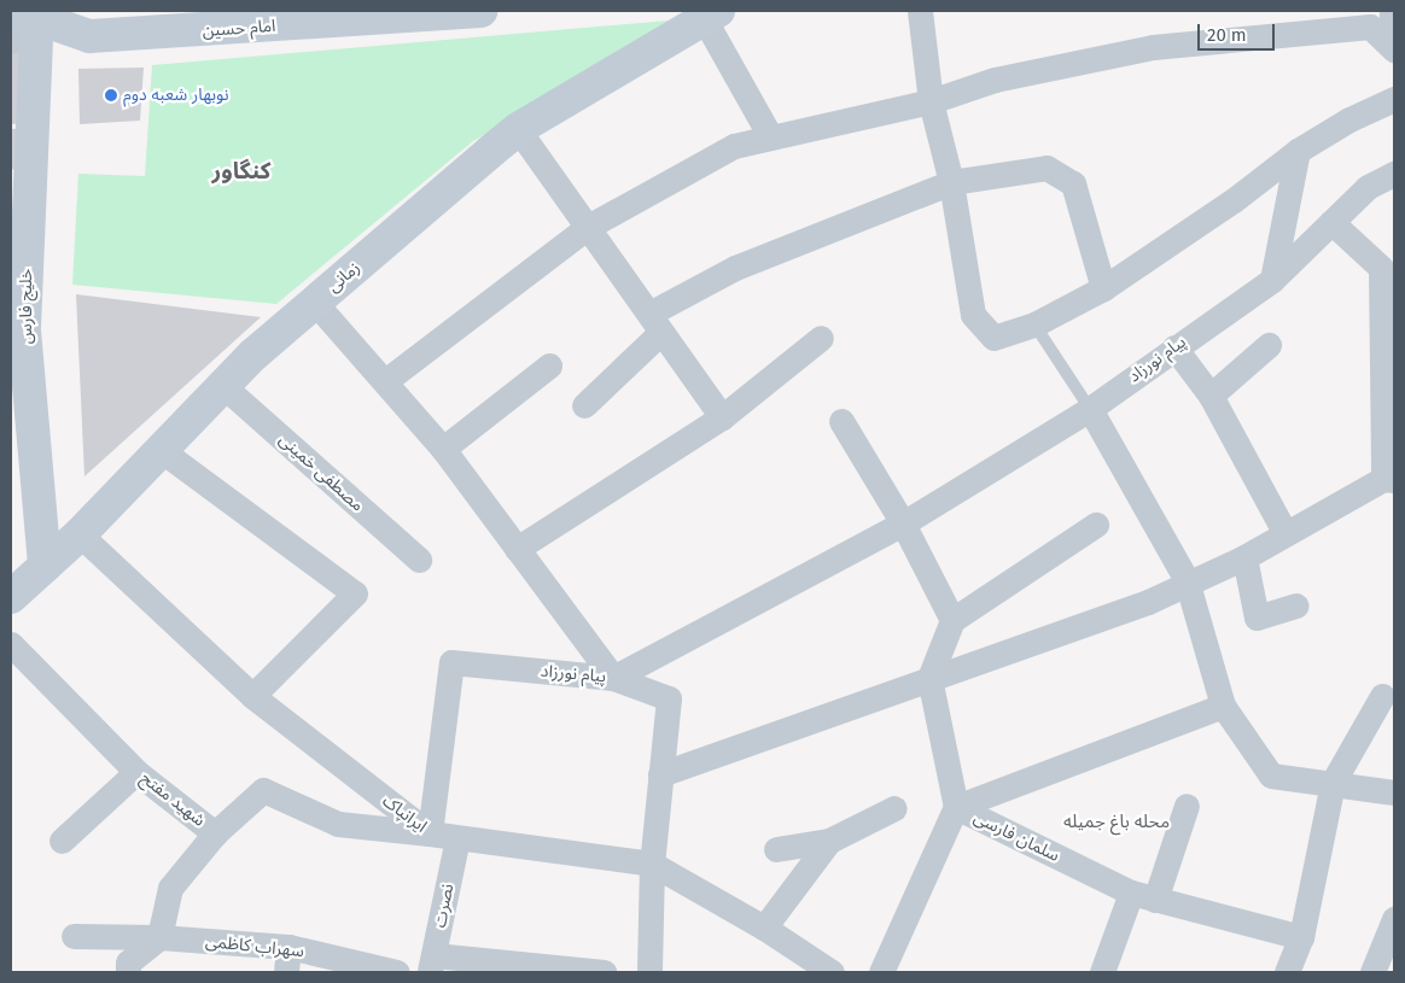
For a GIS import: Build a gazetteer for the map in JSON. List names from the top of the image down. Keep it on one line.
{"streets":{"street":["امام حسین","زمانی","خلیج فارس","پیام نورزاد","مصطفی خمینی","شهید مفتح","ایرانپاک","سلمان فارسی","نصرت","سهراب کاظمی"]},"crossings":[["امام حسین","خلیج فارس"],["زمانی","خلیج فارس"],["زمانی","مصطفی خمینی"],["زمانی","ایرانپاک"],["پیام نورزاد","ایرانپاک"],["شهید مفتح","سهراب کاظمی"],["ایرانپاک","نصرت"]],"districts":["کنگاور","محله باغ‌ جمیله"],"places":["نوبهار شعبه دوم"],"scale_bar":"20 m"}
